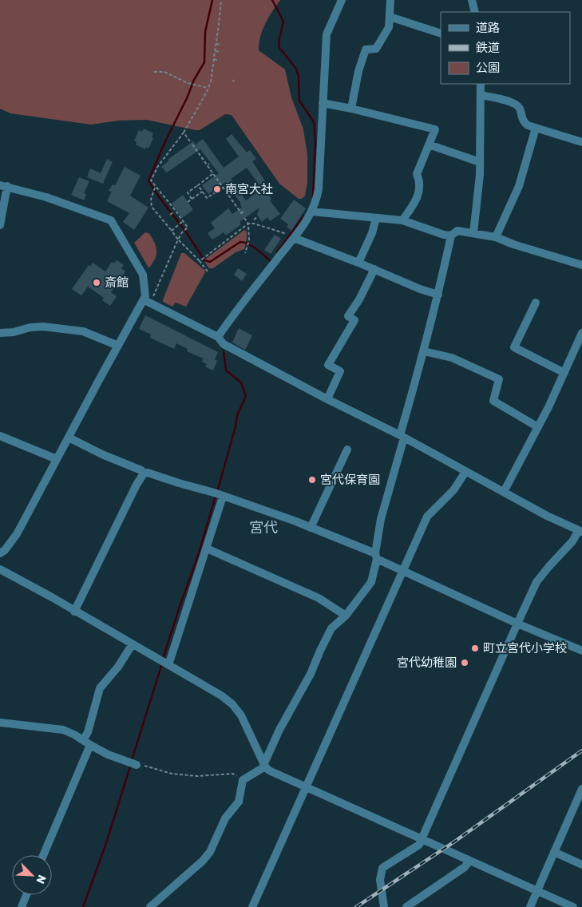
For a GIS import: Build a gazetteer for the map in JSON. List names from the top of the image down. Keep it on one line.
{"districts":["宮代"],"places":["南宮大社","斎館","宮代保育園","町立宮代小学校","宮代幼稚園"],"legend":["道路","鉄道","公園"],"north":"bottom right"}
